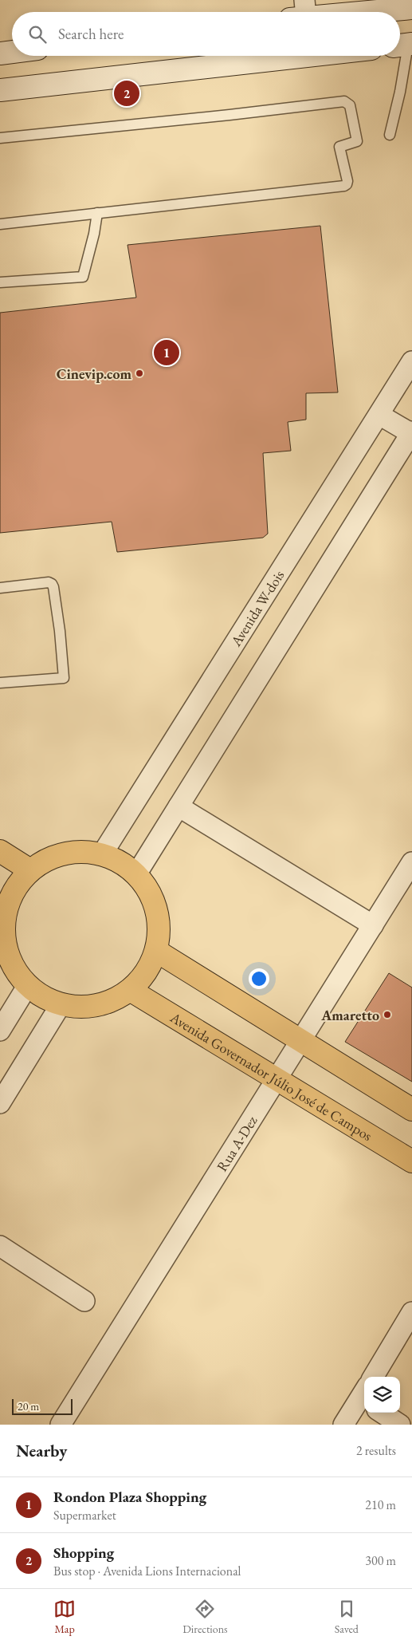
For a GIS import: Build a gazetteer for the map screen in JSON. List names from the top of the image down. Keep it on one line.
{"streets":{"main road":["Avenida Governador Júlio José de Campos"],"street":["Avenida W-dois","Rua A-Dez"]},"crossings":[["Avenida Governador Júlio José de Campos","Rua A-Dez"]],"places":["Cinevip.com","Amaretto"],"scale_bar":"20 m","page":{"search":"Search here","pins":["2","1"],"scale":"20 m","heading":["Nearby","2 results"],"list":[{"mark":"1","name":"Rondon Plaza Shopping","note":"Supermarket","value":"210 m"},{"mark":"2","name":"Shopping","note":"Bus stop · Avenida Lions Internacional","value":"300 m"}],"nav":["Map","Directions","Saved"]}}
